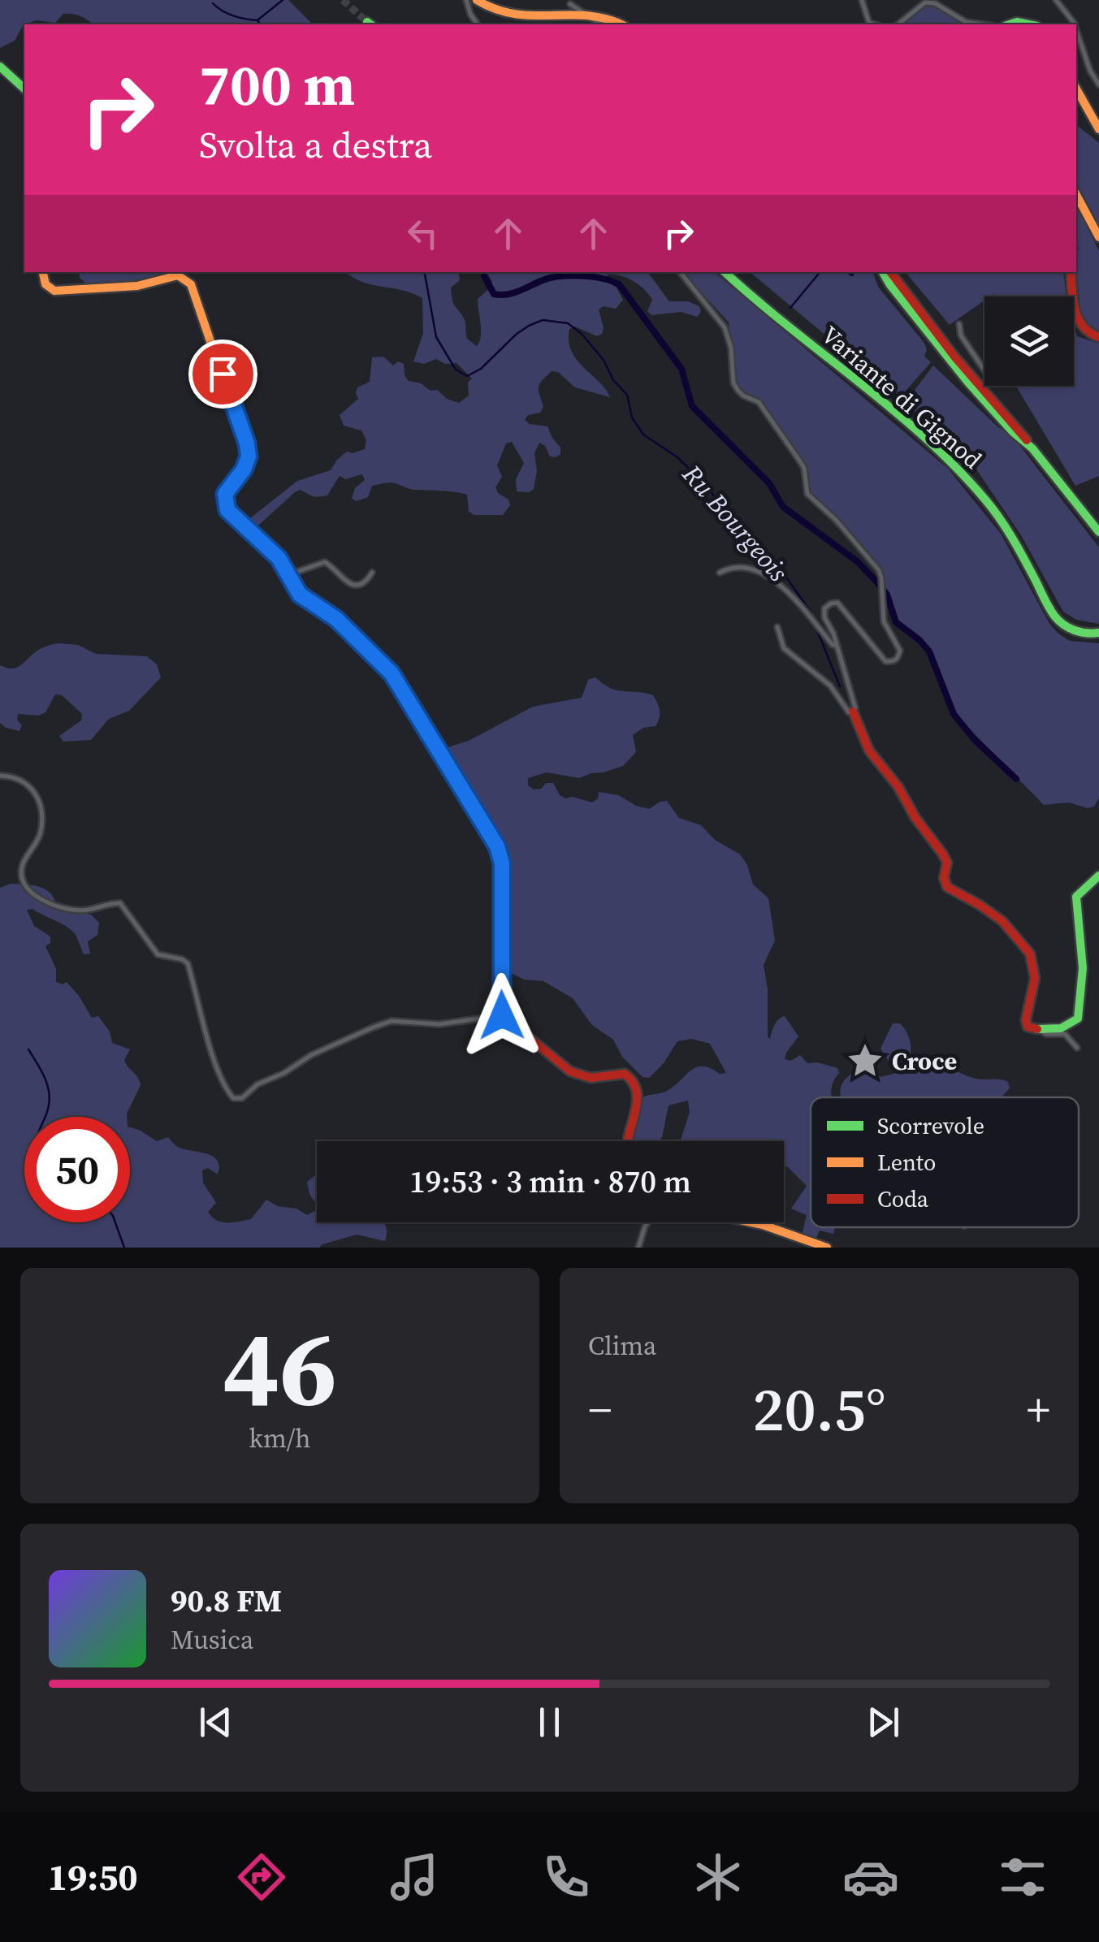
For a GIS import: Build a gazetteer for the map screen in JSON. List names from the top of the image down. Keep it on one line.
{"streets":{"main road":["Variante di Gignod"]},"water":["Ru Bourgeois"],"places":{"place":["Croce"]},"legend":["Scorrevole","Lento","Coda"],"page":{"turn":["700 m","Svolta a destra"],"limit":"50","trip":"19:53 · 3 min · 870 m","tile":[["46","km/h"],"Clima"],"heat":["−","20.5°","+"],"song":["90.8 FM","Musica"],"tabs":"19:50"}}
